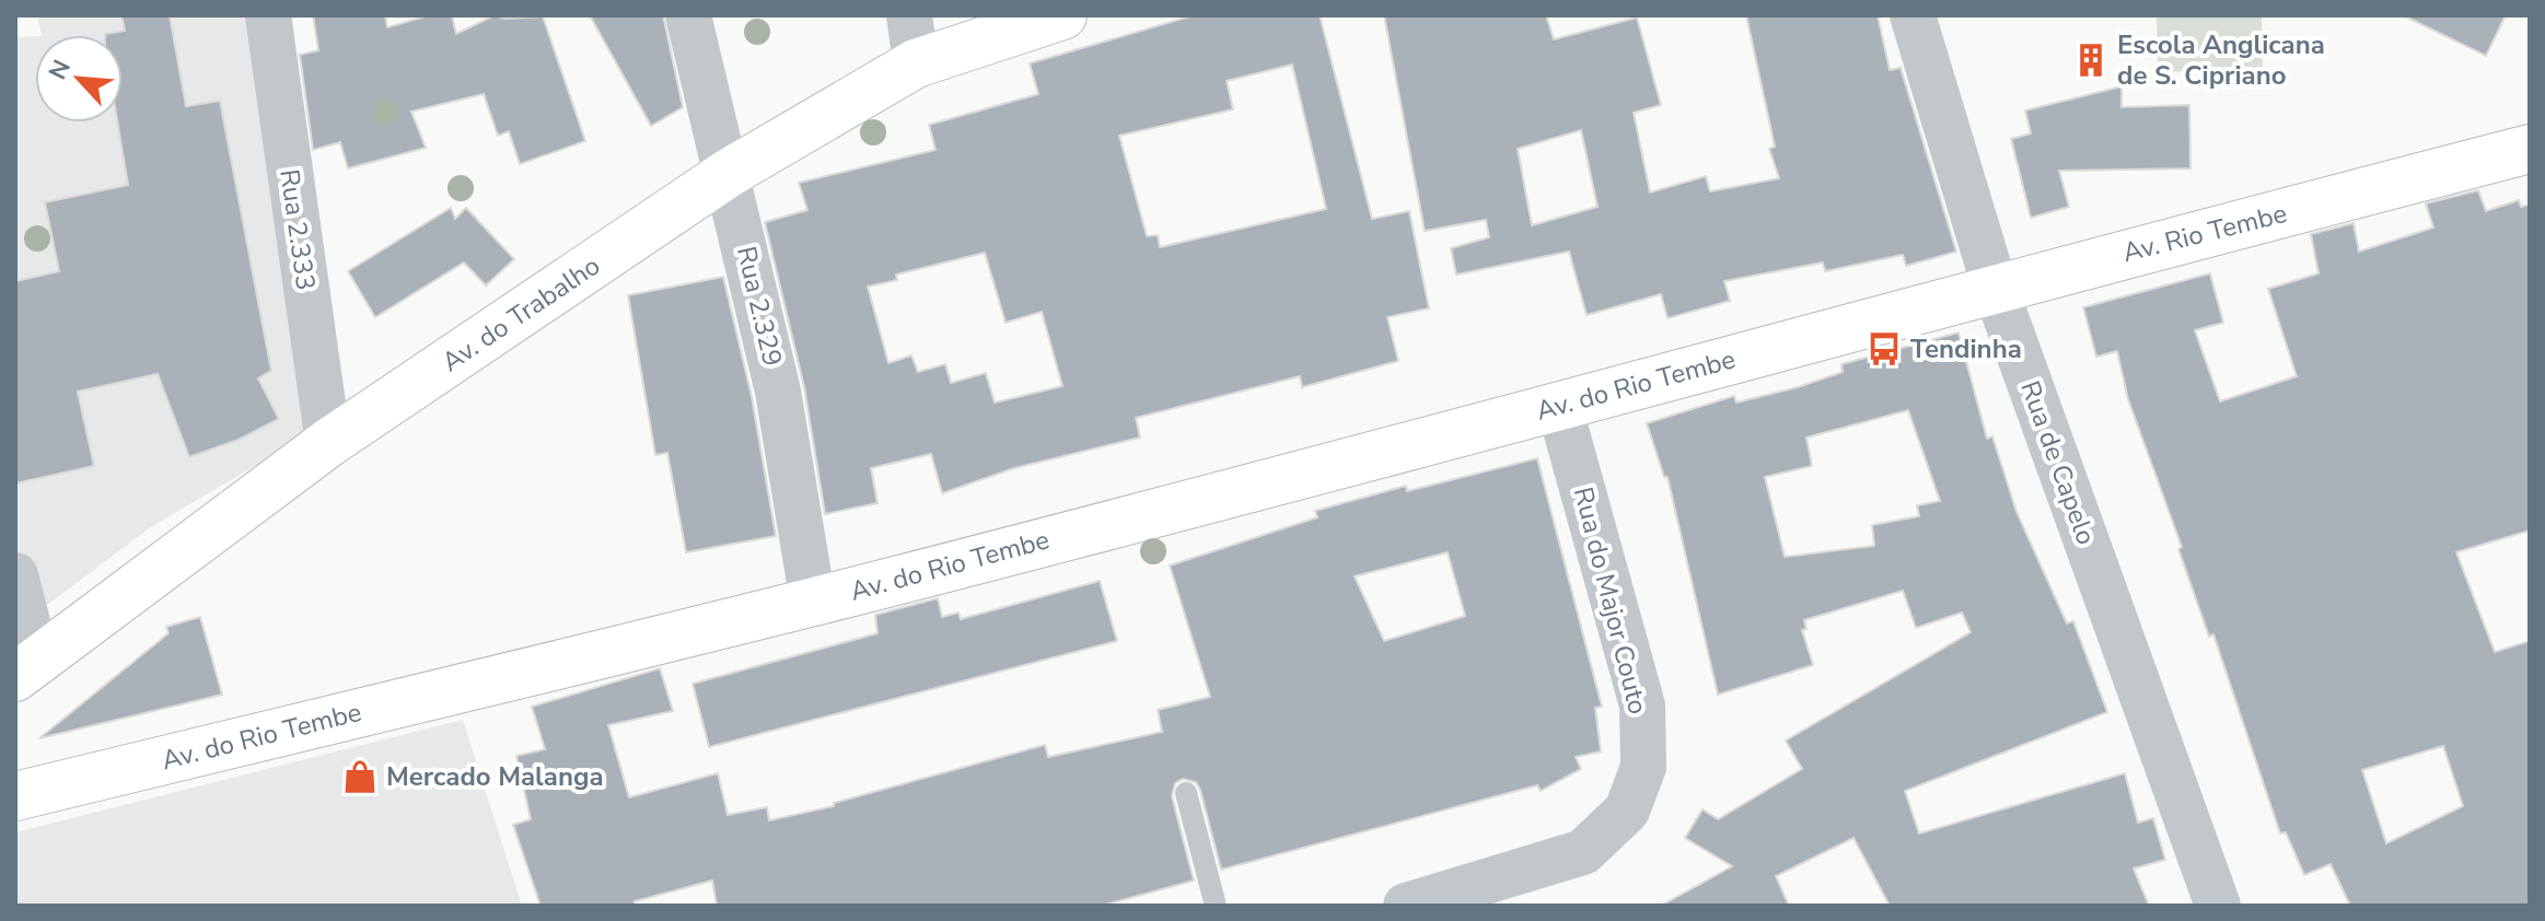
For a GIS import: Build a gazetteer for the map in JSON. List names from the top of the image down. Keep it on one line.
{"streets":{"main road":["Av. Rio Tembe","Av. do Trabalho","Av. do Rio Tembe"],"street":["Rua 2.333","Rua 2.329","Rua de Capelo","Rua do Major Couto"]},"crossings":[["Rua 2.333","Av. do Trabalho"],["Av. Rio Tembe","Av. do Rio Tembe"],["Av. Rio Tembe","Rua de Capelo"],["Rua 2.329","Av. do Trabalho"],["Rua 2.329","Av. do Rio Tembe"],["Av. do Rio Tembe","Rua do Major Couto"]],"places":{"building":["Escola Anglicana de S. Cipriano"],"bus stop":["Tendinha"],"shop":["Mercado Malanga"]},"north":"top left"}
